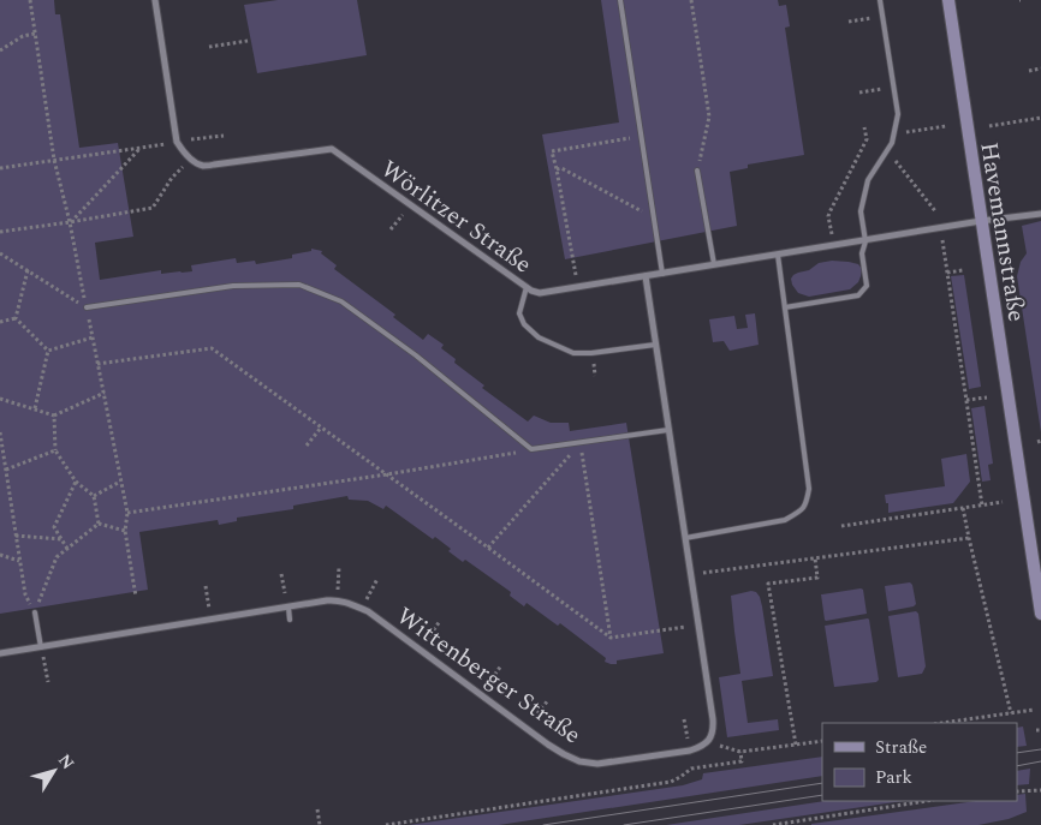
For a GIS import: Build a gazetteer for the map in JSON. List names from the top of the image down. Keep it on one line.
{"streets":{"main road":["Havemannstraße"],"street":["Wörlitzer Straße","Wittenberger Straße"]},"crossings":[["Wörlitzer Straße","Havemannstraße"]],"legend":["Straße","Park"],"north":"top right"}
